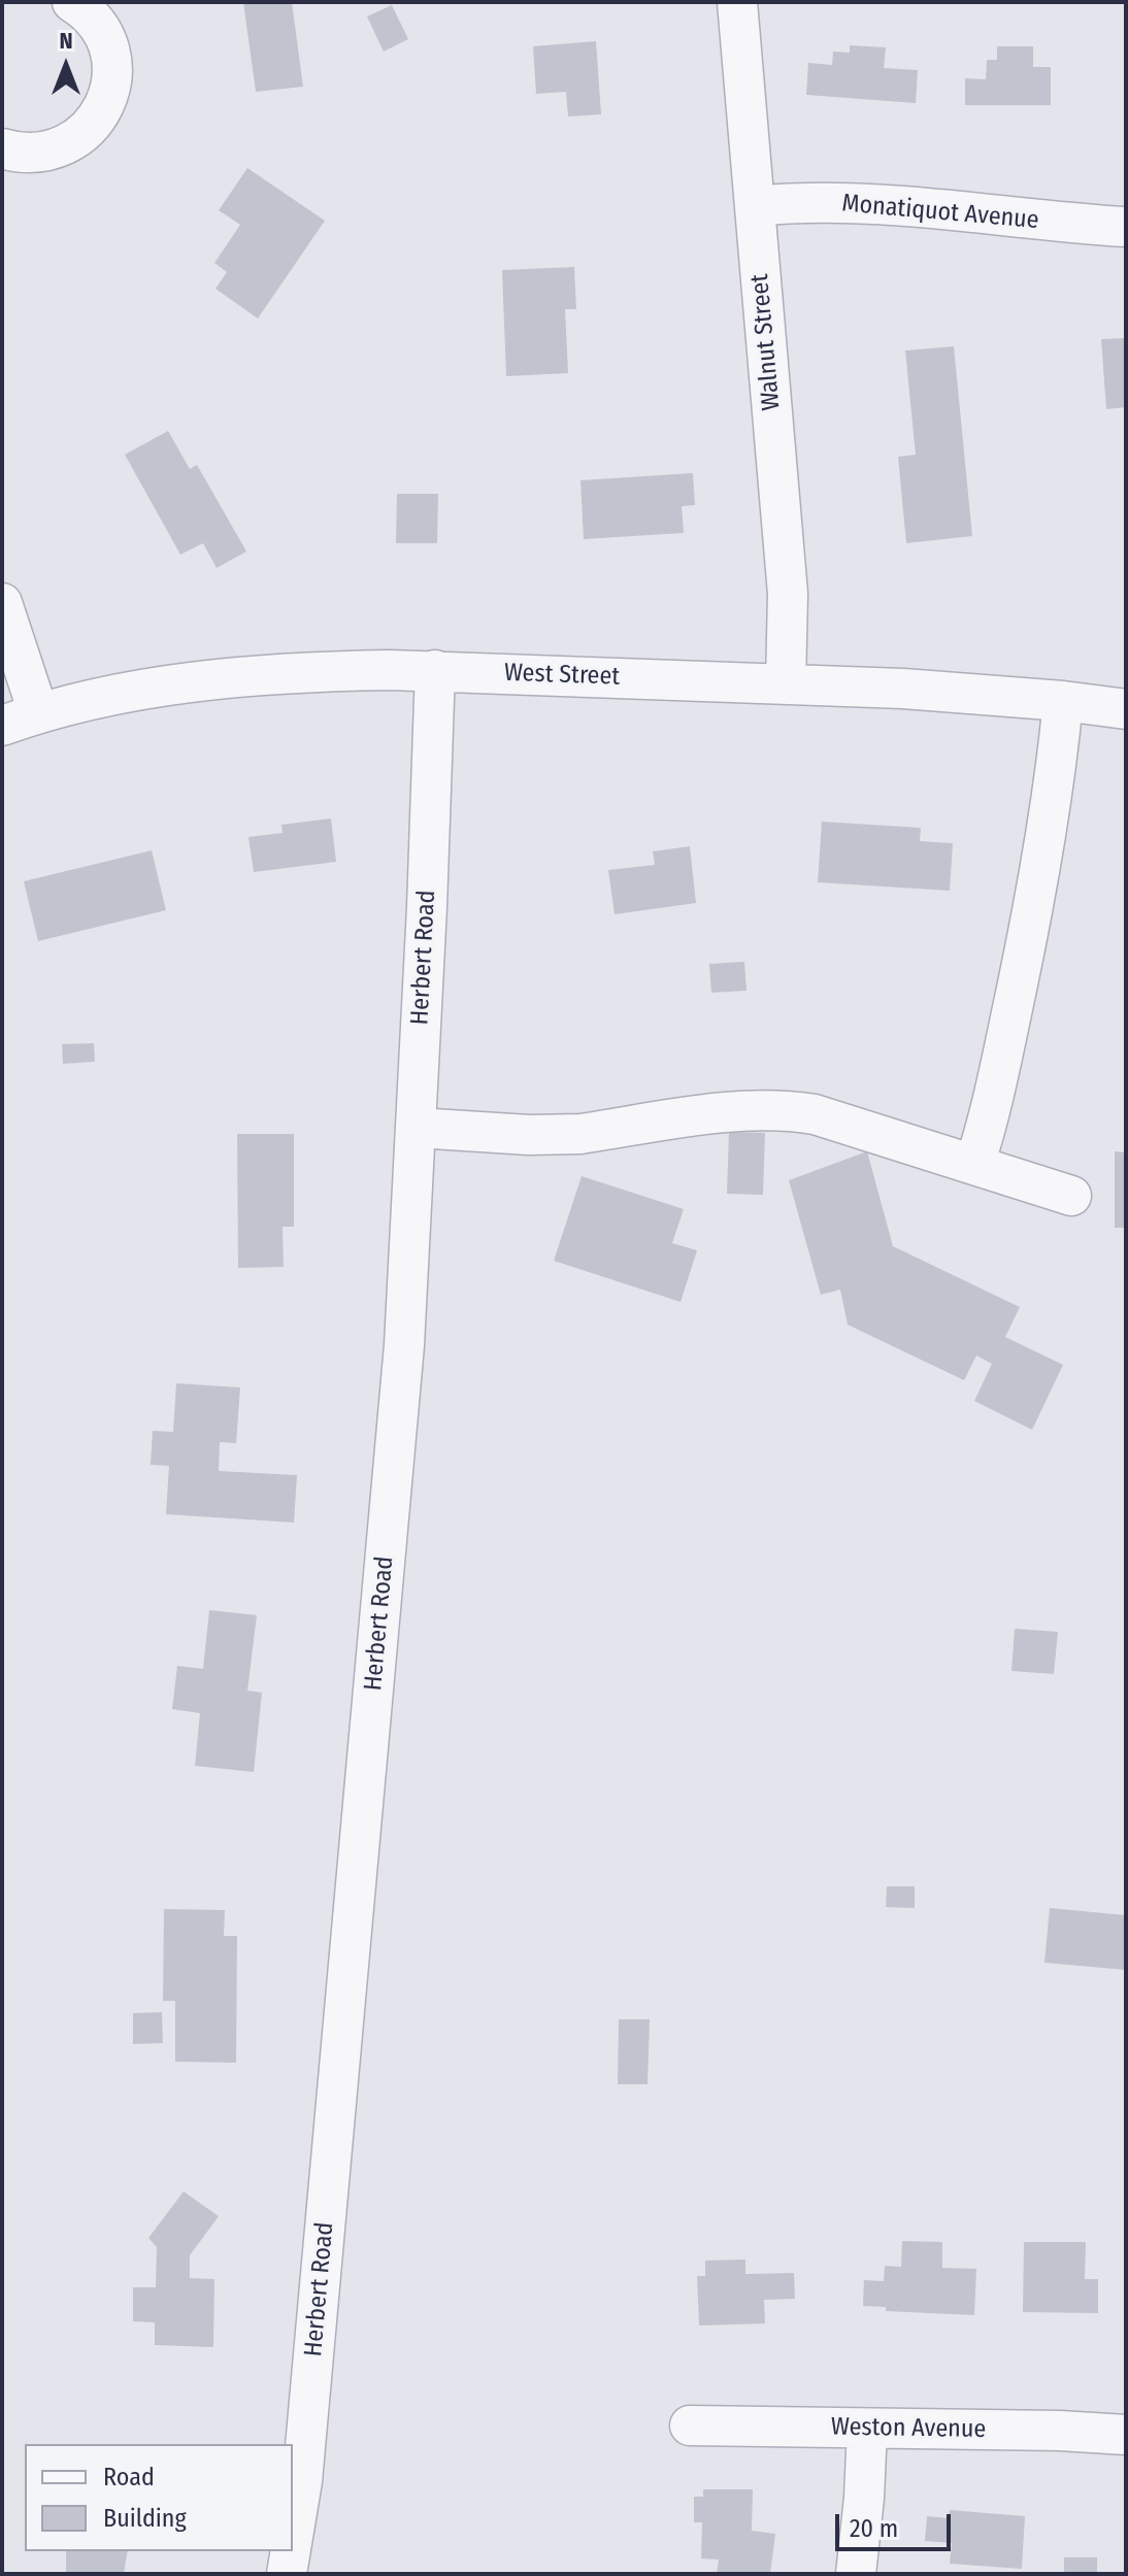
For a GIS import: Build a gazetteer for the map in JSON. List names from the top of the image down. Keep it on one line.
{"streets":{"street":["Monatiquot Avenue","Walnut Street","West Street","Herbert Road","Weston Avenue"]},"crossings":[["Monatiquot Avenue","Walnut Street"],["Walnut Street","West Street"],["West Street","Herbert Road"]],"legend":["Road","Building"],"scale_bar":"20 m","north":"top"}
